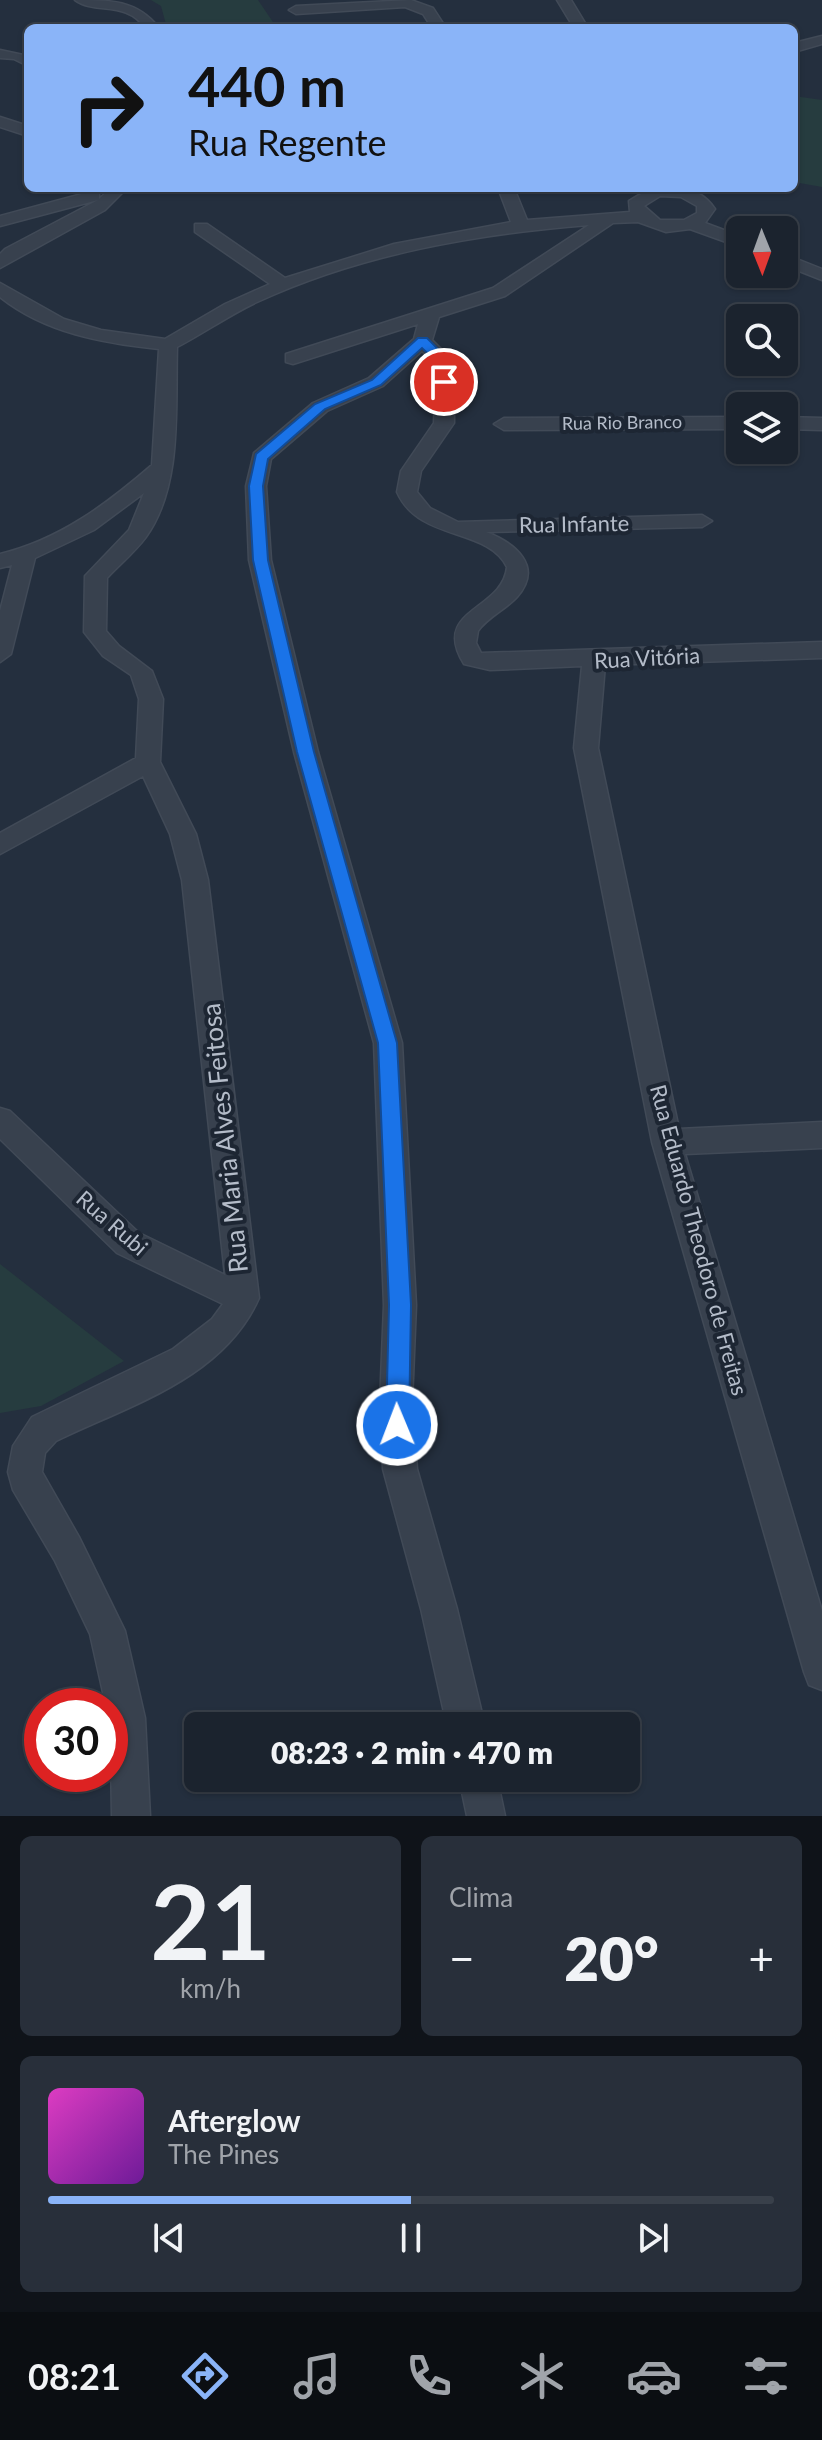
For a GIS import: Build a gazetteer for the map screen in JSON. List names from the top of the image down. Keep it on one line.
{"streets":{"street":["Rua Rio Branco","Rua Infante","Rua Vitória","Rua Maria Alves Feitosa","Rua Rubi","Rua Eduardo Theodoro de Freitas"]},"crossings":[["Rua Infante","Rua Vitória"],["Rua Vitória","Rua Eduardo Theodoro de Freitas"],["Rua Maria Alves Feitosa","Rua Rubi"]],"north":"bottom","page":{"turn":["440 m","Rua Regente"],"limit":"30","trip":"08:23 · 2 min · 470 m","tile":[["21","km/h"],"Clima"],"heat":["−","20°","+"],"song":["Afterglow","The Pines"],"tabs":"08:21"}}
